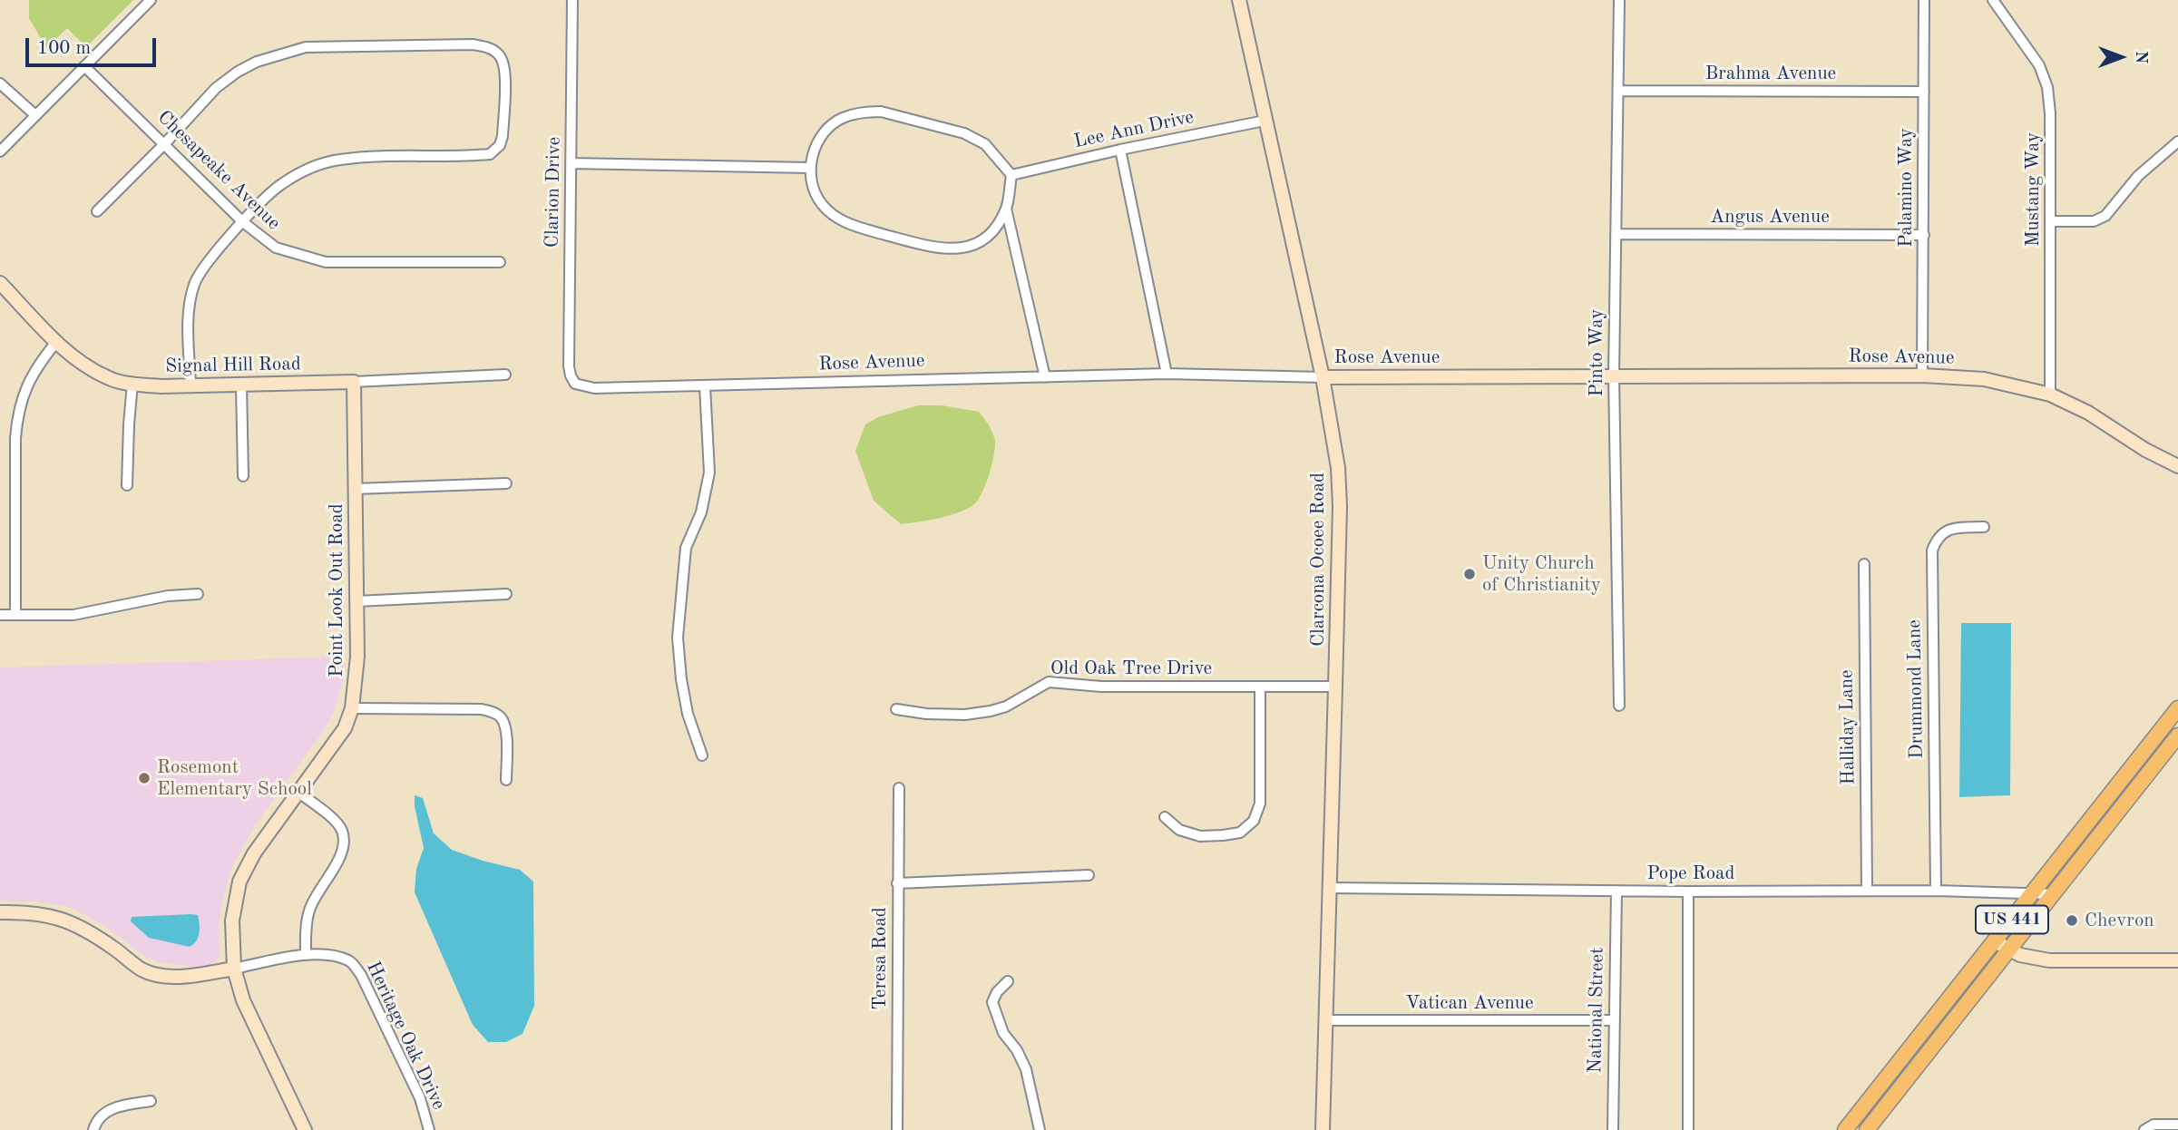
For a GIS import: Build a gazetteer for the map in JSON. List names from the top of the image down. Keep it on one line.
{"streets":{"main road":["US 441"],"street":["Brahma Avenue","Lee Ann Drive","Chesapeake Avenue","Palamino Way","Mustang Way","Clarion Drive","Angus Avenue","Pinto Way","Rose Avenue","Signal Hill Road","Clarcona Ocoee Road","Point Look Out Road","Old Oak Tree Drive","Drummond Lane","Halliday Lane","Pope Road","Teresa Road","Vatican Avenue","National Street","Heritage Oak Drive"]},"crossings":[["Brahma Avenue","Palamino Way"],["Brahma Avenue","Pinto Way"],["Lee Ann Drive","Clarcona Ocoee Road"],["Palamino Way","Angus Avenue"],["Palamino Way","Rose Avenue"],["Mustang Way","Rose Avenue"],["Clarion Drive","Rose Avenue"],["Angus Avenue","Pinto Way"],["Pinto Way","Rose Avenue"],["Rose Avenue","Clarcona Ocoee Road"],["Signal Hill Road","Point Look Out Road"],["Clarcona Ocoee Road","Old Oak Tree Drive"],["Clarcona Ocoee Road","Pope Road"],["Clarcona Ocoee Road","Vatican Avenue"],["Point Look Out Road","Heritage Oak Drive"],["Drummond Lane","Pope Road"],["Halliday Lane","Pope Road"],["Pope Road","US 441"],["Pope Road","National Street"],["Vatican Avenue","National Street"]],"places":["Unity Church of Christianity","Rosemont Elementary School","Chevron"],"scale_bar":"100 m","north":"right"}
